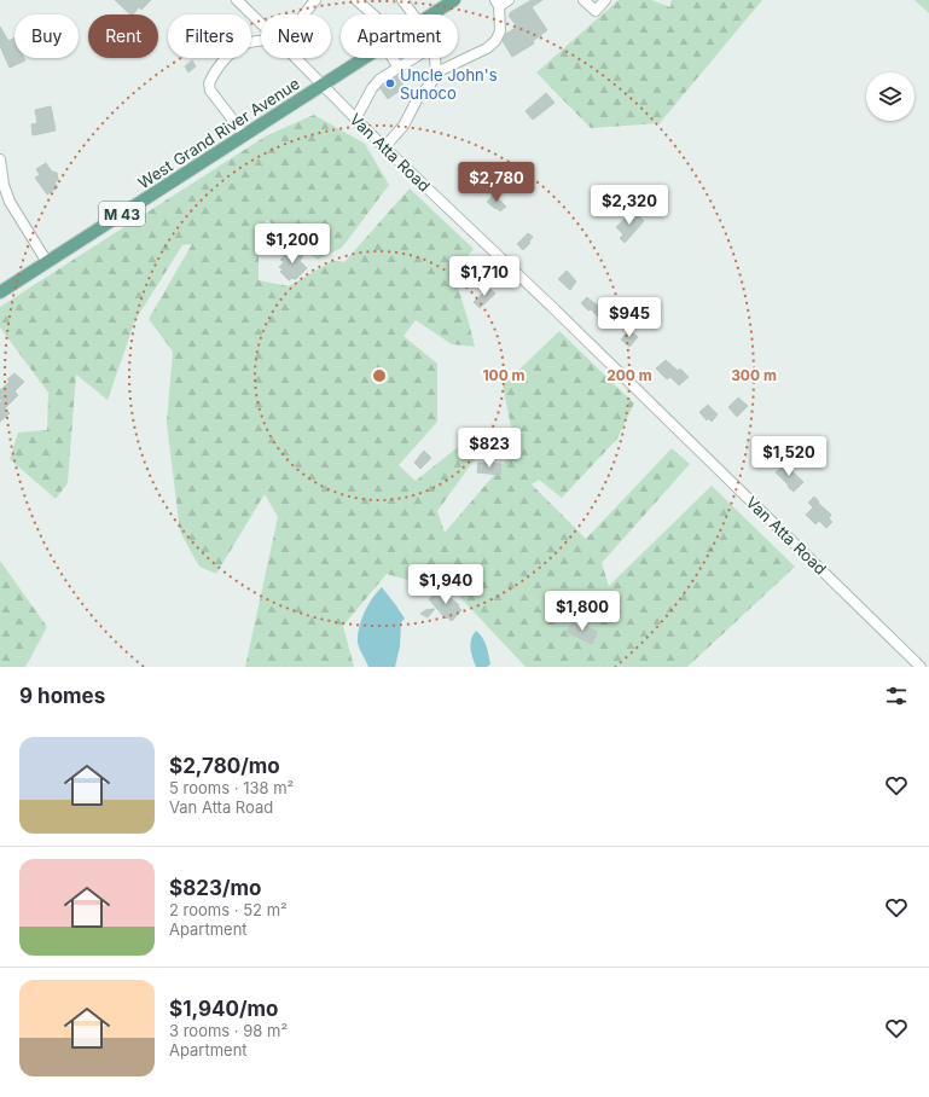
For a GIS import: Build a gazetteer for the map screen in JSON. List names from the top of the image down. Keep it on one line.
{"streets":{"main road":["West Grand River Avenue","M 43"],"street":["Van Atta Road"]},"crossings":[["West Grand River Avenue","Van Atta Road"]],"places":["Uncle John's Sunoco"],"page":{"chip":["Buy","Rent","Filters","New","Apartment"],"price":["$2,780","$2,320","$1,200","$1,710","$945","$823","$1,520","$1,940","$1,800"],"heading":"9 homes","list":[{"name":"$2,780/mo","note":"5 rooms · 138 m² · Van Atta Road"},{"name":"$823/mo","note":"2 rooms · 52 m² · Apartment"},{"name":"$1,940/mo","note":"3 rooms · 98 m² · Apartment"}]},"rings":["100 m","200 m","300 m"]}
